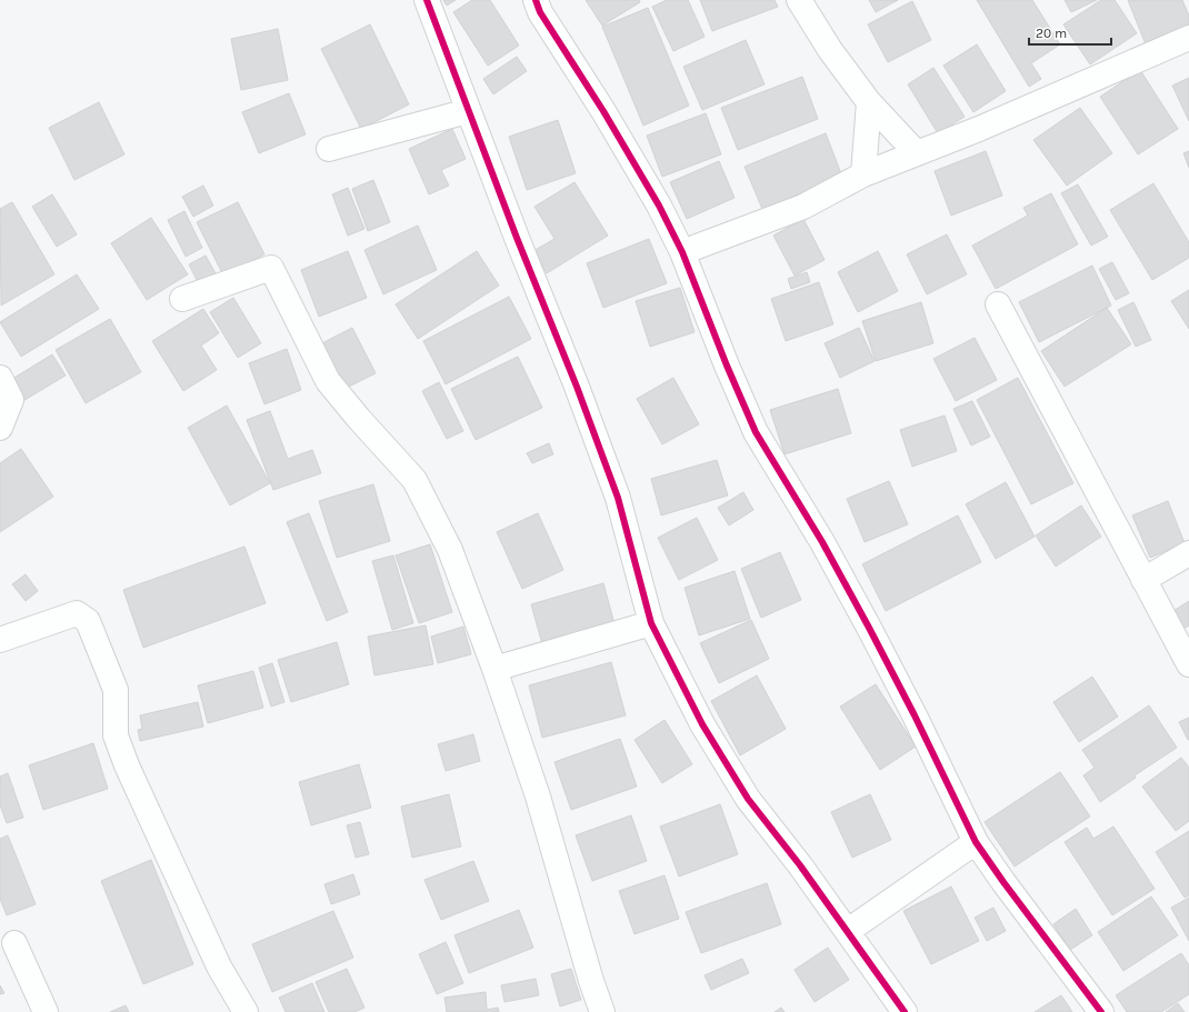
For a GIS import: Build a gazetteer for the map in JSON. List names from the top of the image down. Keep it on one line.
{"scale_bar":"20 m"}
